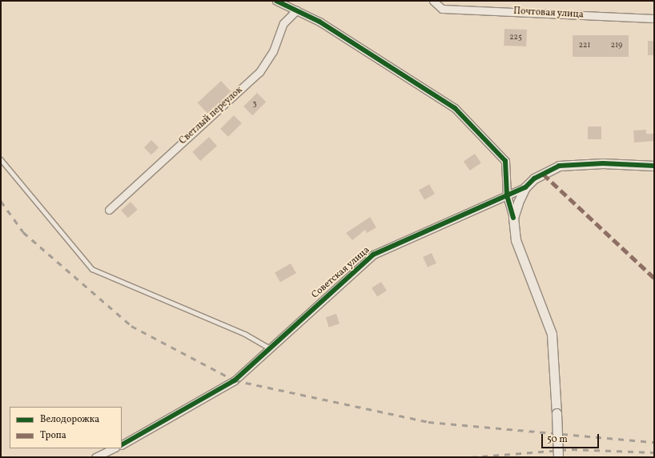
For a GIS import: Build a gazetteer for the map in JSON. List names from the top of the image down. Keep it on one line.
{"streets":{"street":["Почтовая улица","Светлый переулок","Советская улица"]},"house_numbers":["225","221","219","3"],"legend":["Велодорожка","Тропа"],"scale_bar":"50 m"}
